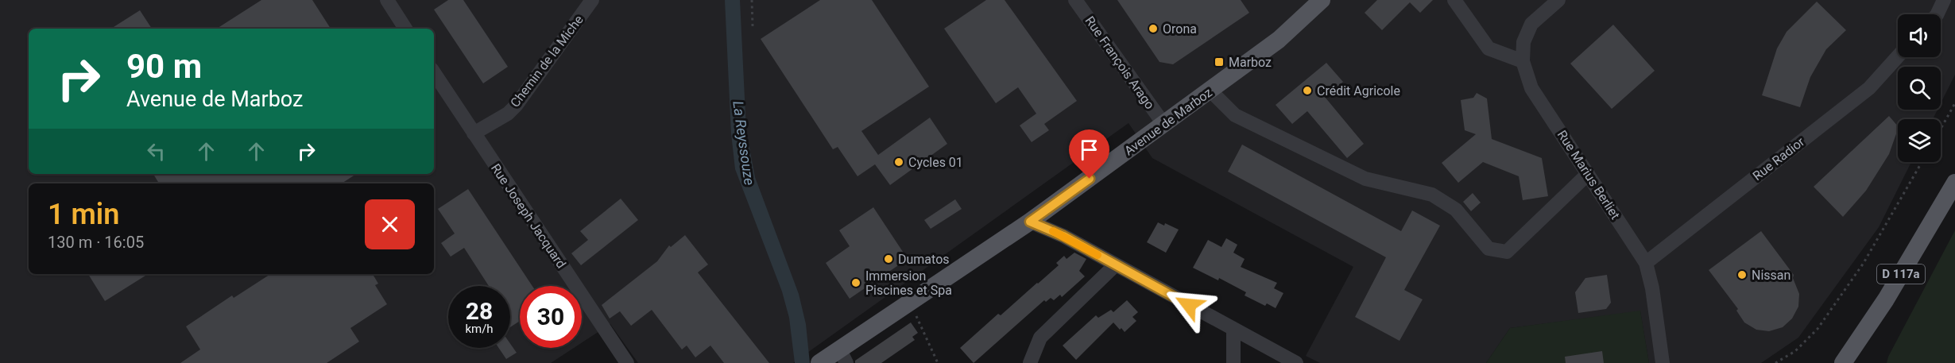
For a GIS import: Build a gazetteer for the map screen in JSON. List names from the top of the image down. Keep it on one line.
{"streets":{"main road":["Avenue de Marboz","D 117a"],"street":["Chemin de la Miche","Rue François Arago","Rue Radior","Rue Marius Berliet","Rue Joseph Jacquard"]},"crossings":[["Chemin de la Miche","Rue Joseph Jacquard"],["Rue François Arago","Avenue de Marboz"],["Rue Radior","Rue Marius Berliet"]],"water":["La Reyssouze"],"places":{"other":["Orona","Crédit Agricole","Cycles 01","Dumatos","Nissan","Immersion Piscines et Spa"],"transit":["Marboz"]},"page":{"turn":["90 m","Avenue de Marboz"],"heading":["1 min","130 m · 16:05"],"speed":"28 km/h","limit":"30"}}
